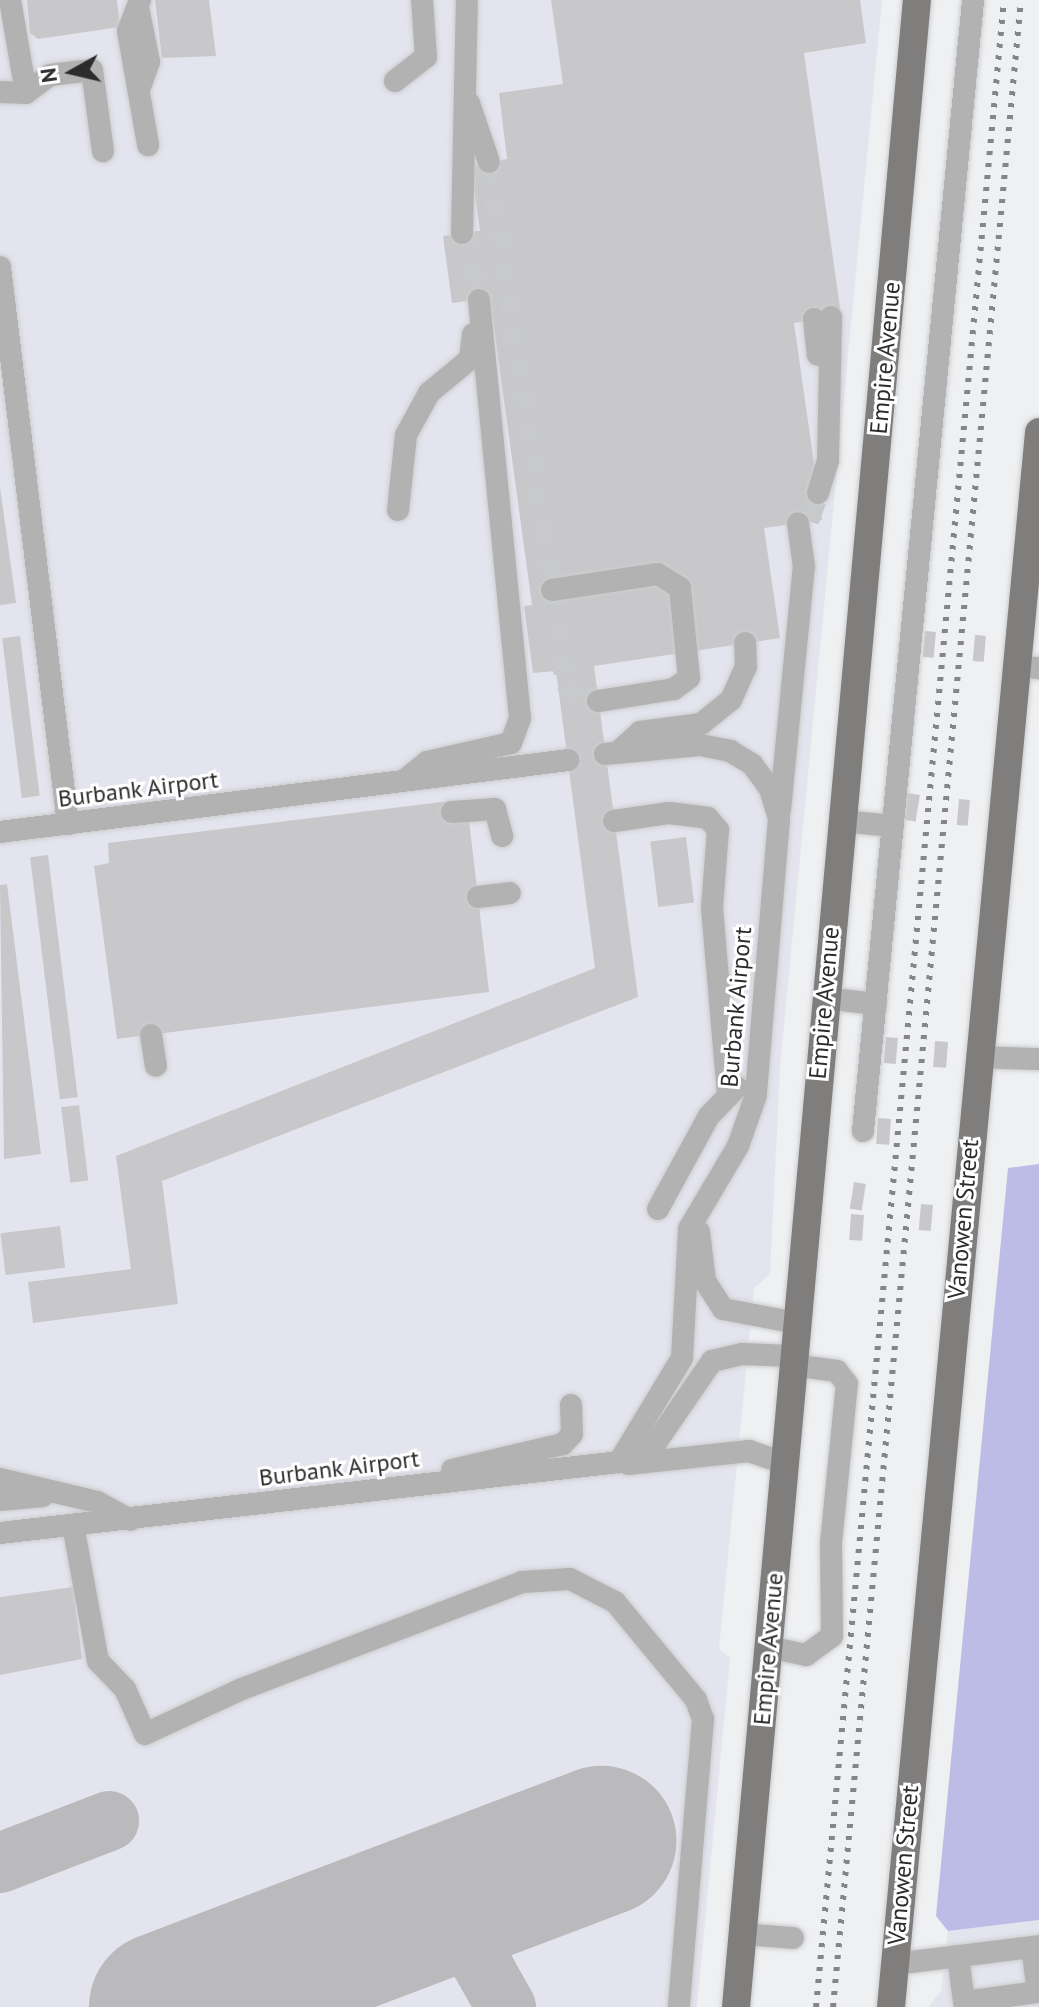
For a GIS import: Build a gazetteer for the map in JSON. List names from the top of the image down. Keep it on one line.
{"streets":{"main road":["Empire Avenue","Vanowen Street"],"street":["Burbank Airport"]},"north":"left"}
